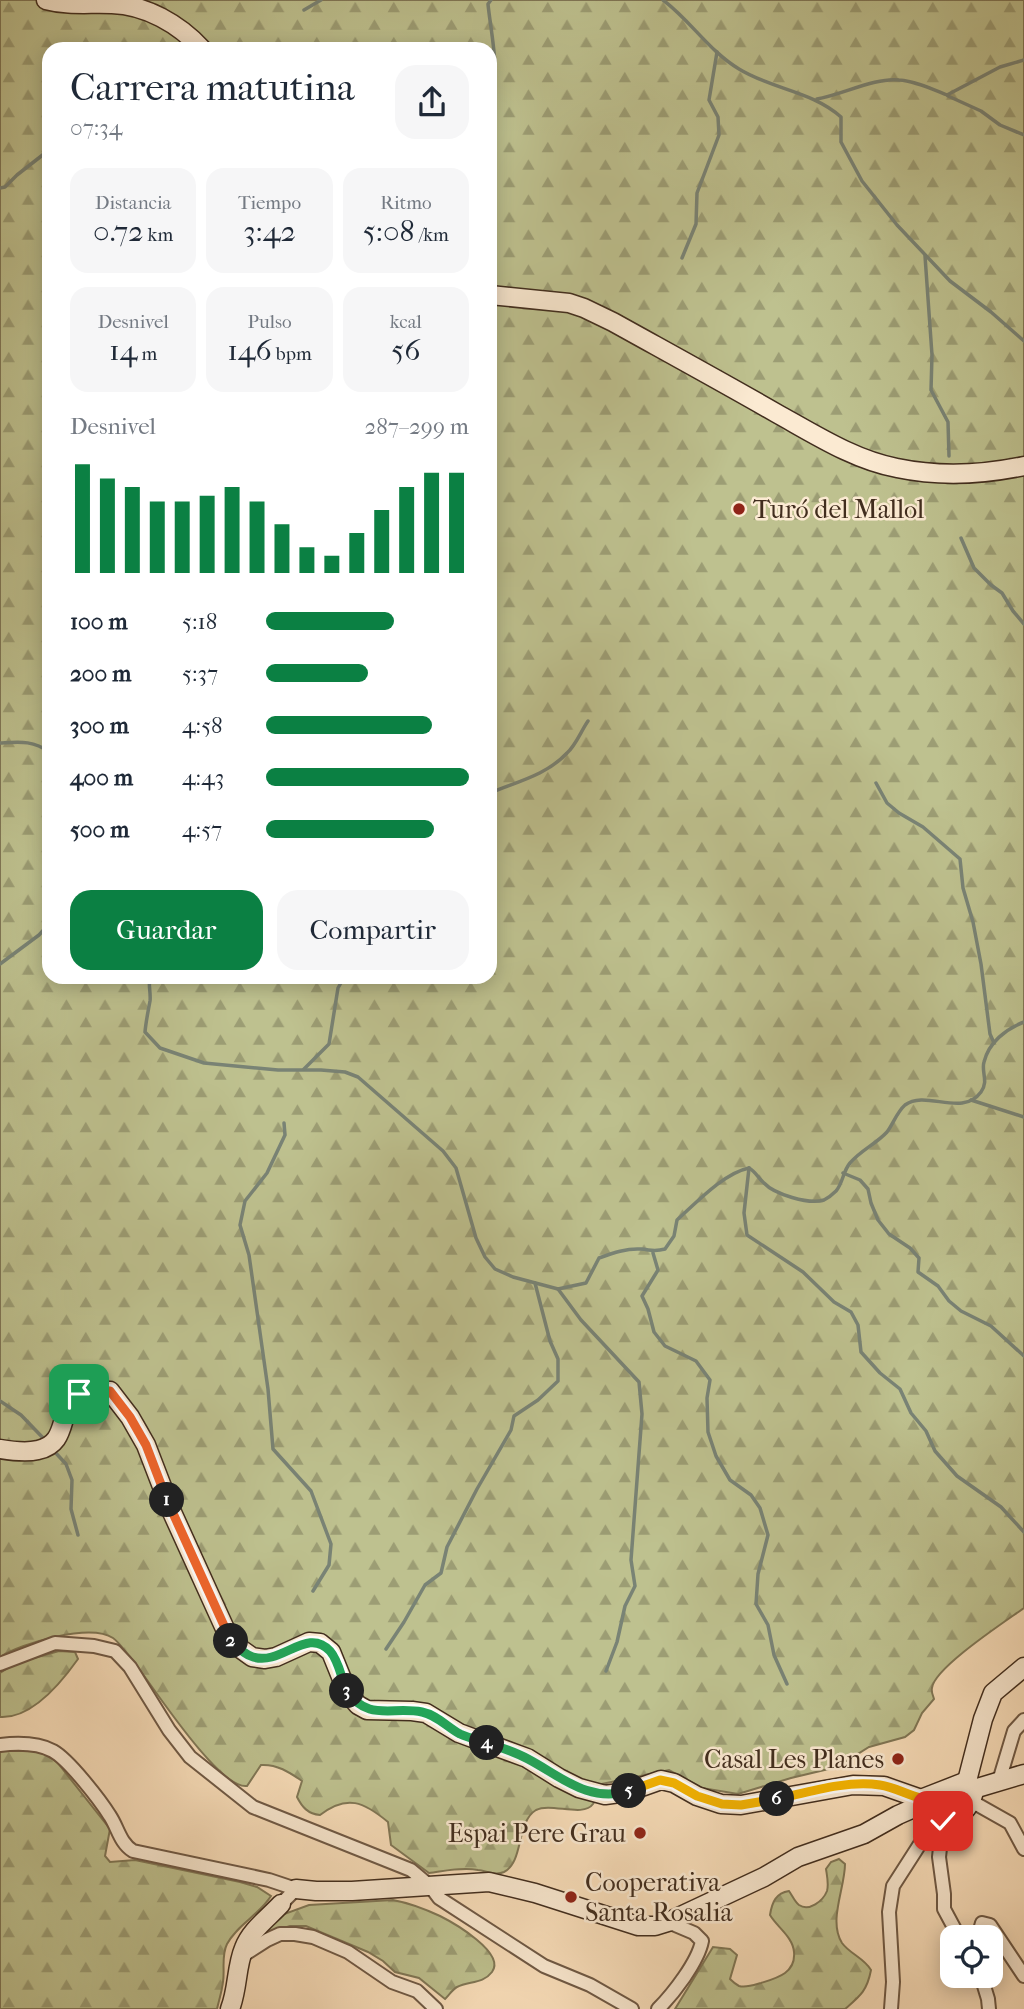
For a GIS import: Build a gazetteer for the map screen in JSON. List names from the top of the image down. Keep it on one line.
{"places":["Turó del Mallol","Casal Les Planes","Espai Pere Grau","Cooperativa Santa Rosalia"],"page":{"heading":["Carrera matutina","07:34"],"stats":[["Distancia","0.72 km"],["Tiempo","3:42"],["Ritmo","5:08 /km"],["Desnivel","14 m"],["Pulso","146 bpm"],["kcal","56"]],"chart":["Desnivel","287–299 m"],"list":[{"name":"100 m","note":"5:18"},{"name":"200 m","note":"5:37"},{"name":"300 m","note":"4:58"},{"name":"400 m","note":"4:43"},{"name":"500 m","note":"4:57"}],"buttons":["Guardar","Compartir"],"pins":["1","2","3","4","5","6"]}}
